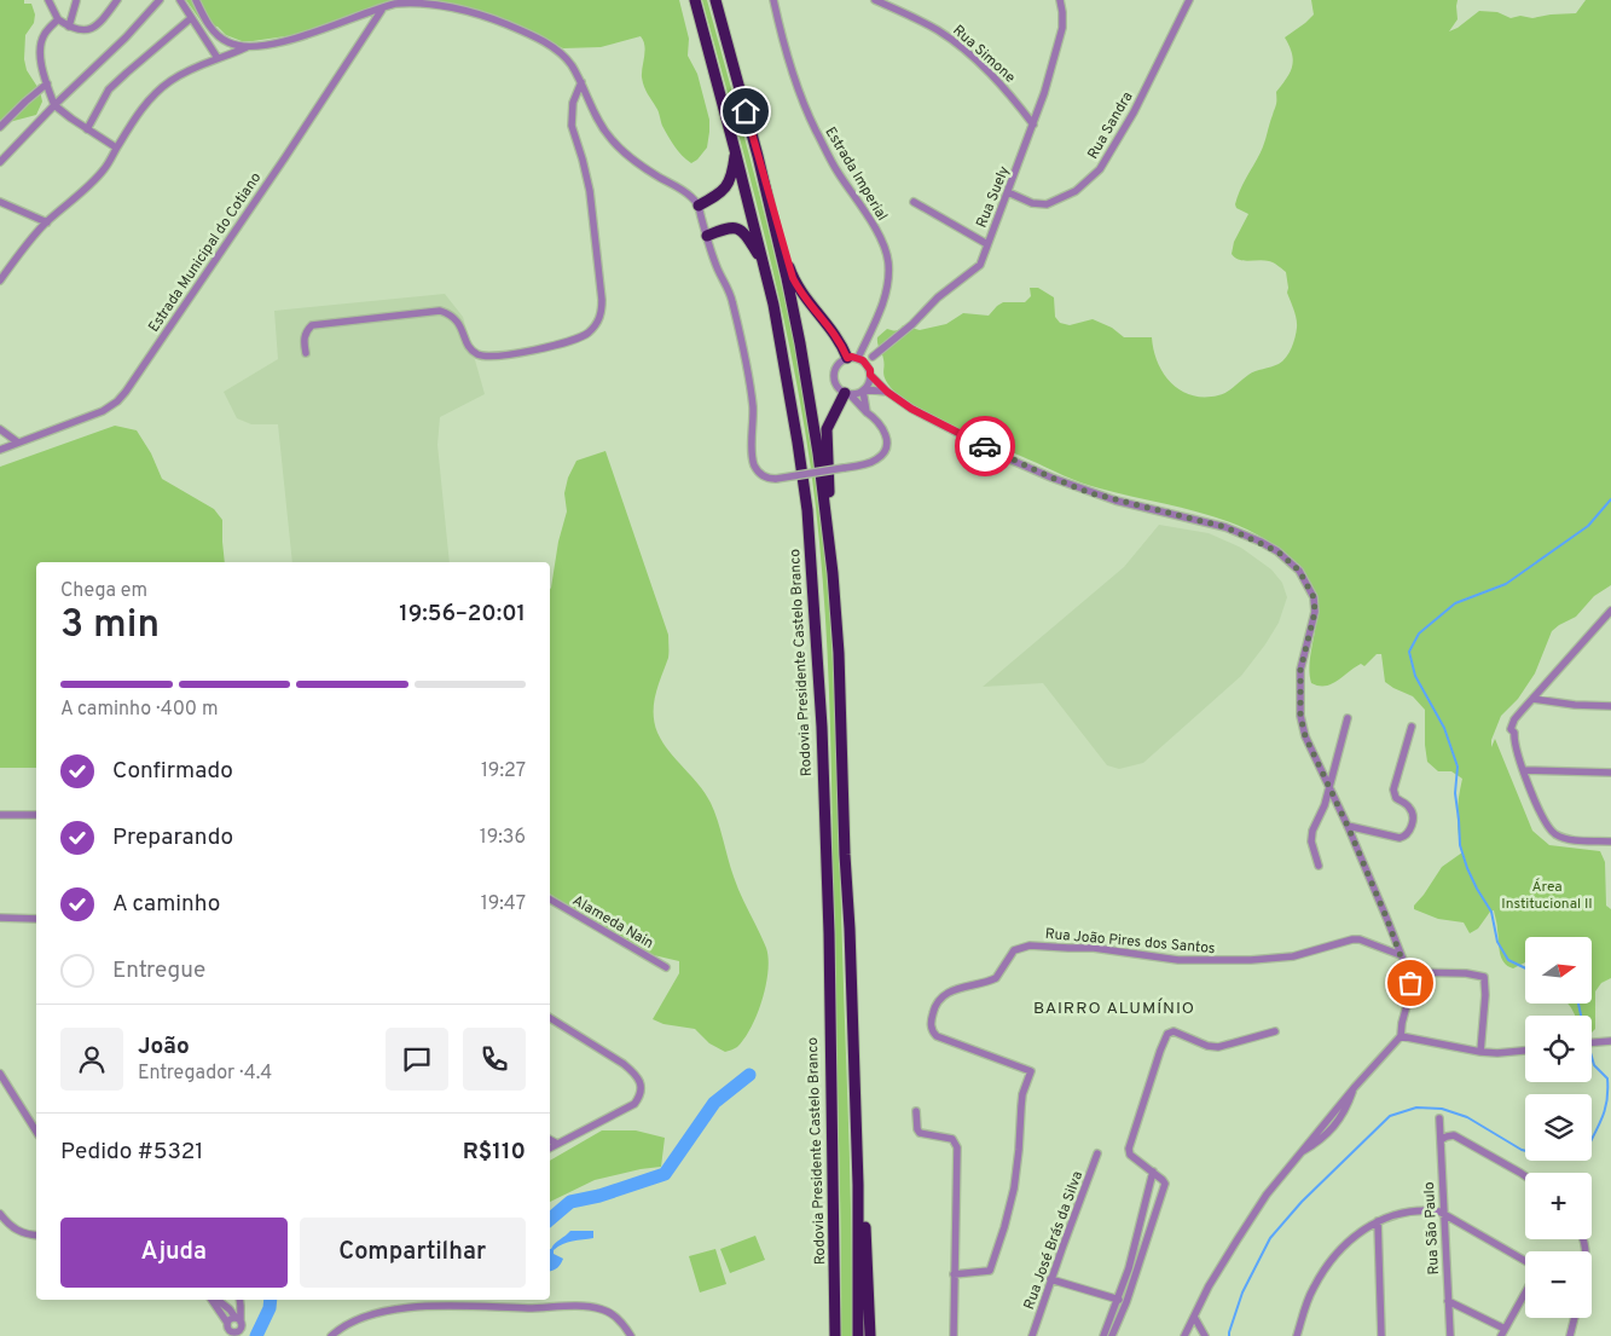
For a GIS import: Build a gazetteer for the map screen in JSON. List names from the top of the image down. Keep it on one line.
{"streets":{"highway":["Rodovia Presidente Castelo Branco"],"street":["Rua Simone","Rua Sandra","Estrada Imperial","Rua Suely","Estrada Municipal do Cotiano","Alameda Nain","Rua João Pires dos Santos","Rua São Paulo","Rua José Brás da Silva"]},"crossings":[["Rua Simone","Rua Suely"],["Rua Sandra","Rua Suely"],["Estrada Imperial","Rua Suely"]],"districts":["BAIRRO ALUMÍNIO"],"parks":["Área Institucional II"],"north":"right","page":{"heading":["3 min","Chega em","19:56–20:01"],"panel":["João","Entregador · 4.4","Pedido #5321","R$110"],"bar":"A caminho · 400 m","list":[["Confirmado","19:27"],["Preparando","19:36"],["A caminho","19:47"],"Entregue"],"map_buttons":["+","−"],"buttons":["Ajuda","Compartilhar"]}}
